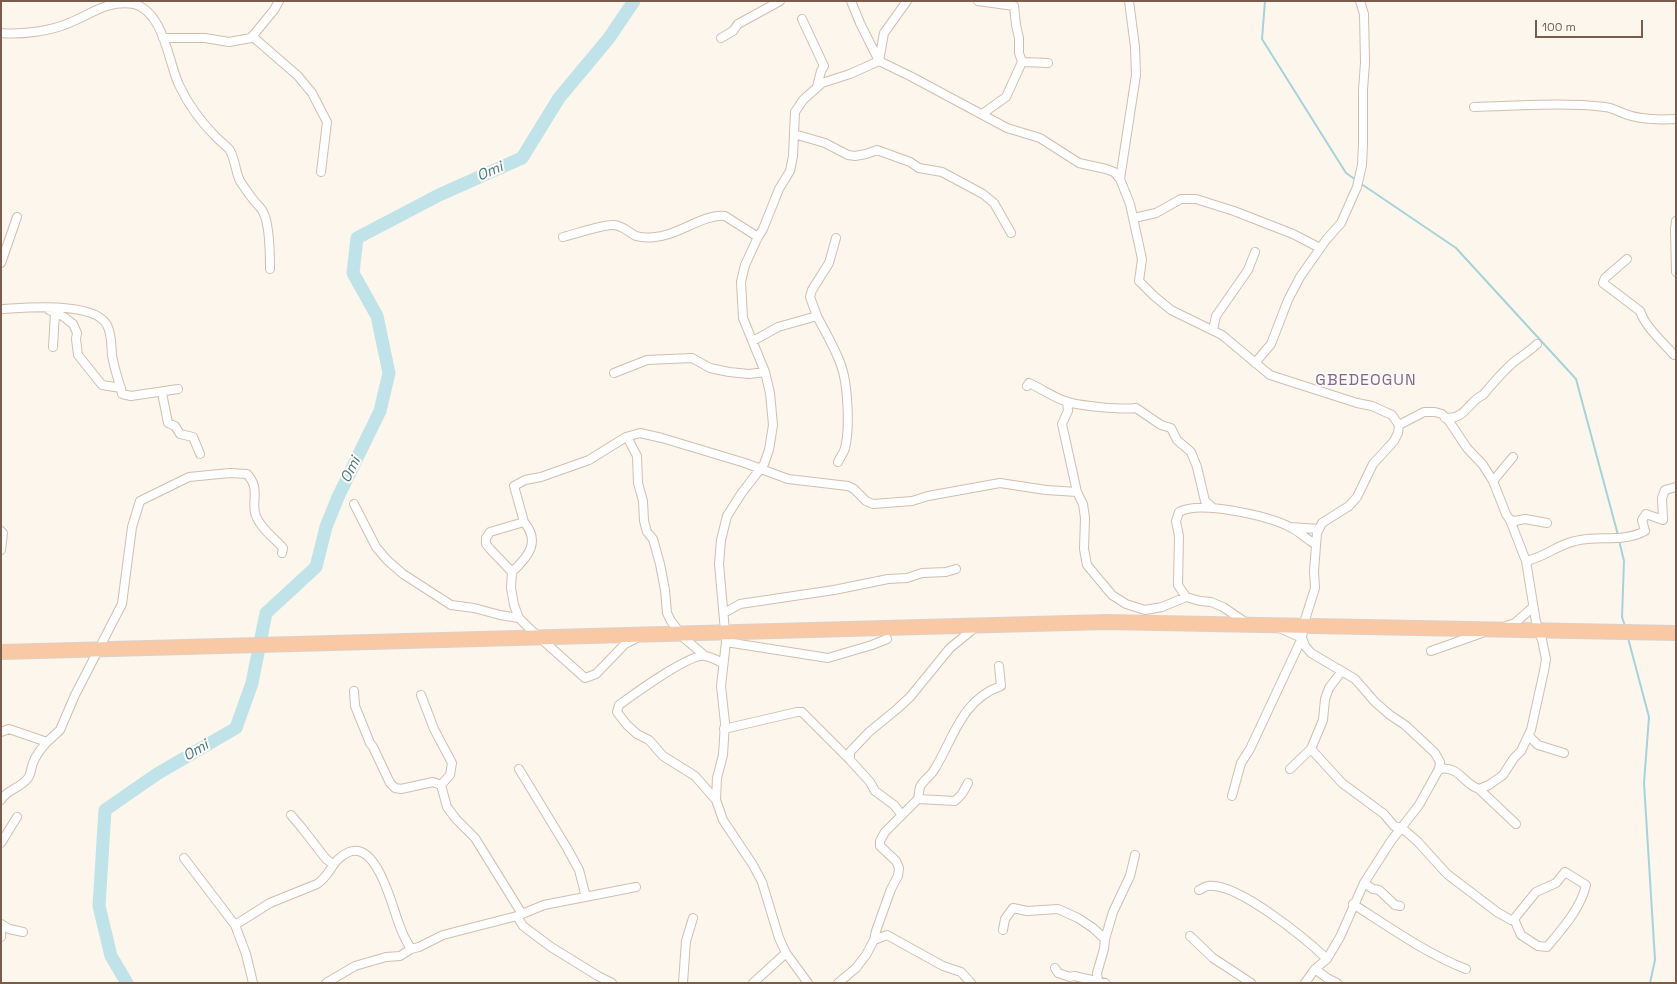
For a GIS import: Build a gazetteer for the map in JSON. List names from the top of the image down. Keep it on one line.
{"districts":["GBEDEOGUN"],"water":["Omi"],"scale_bar":"100 m"}
